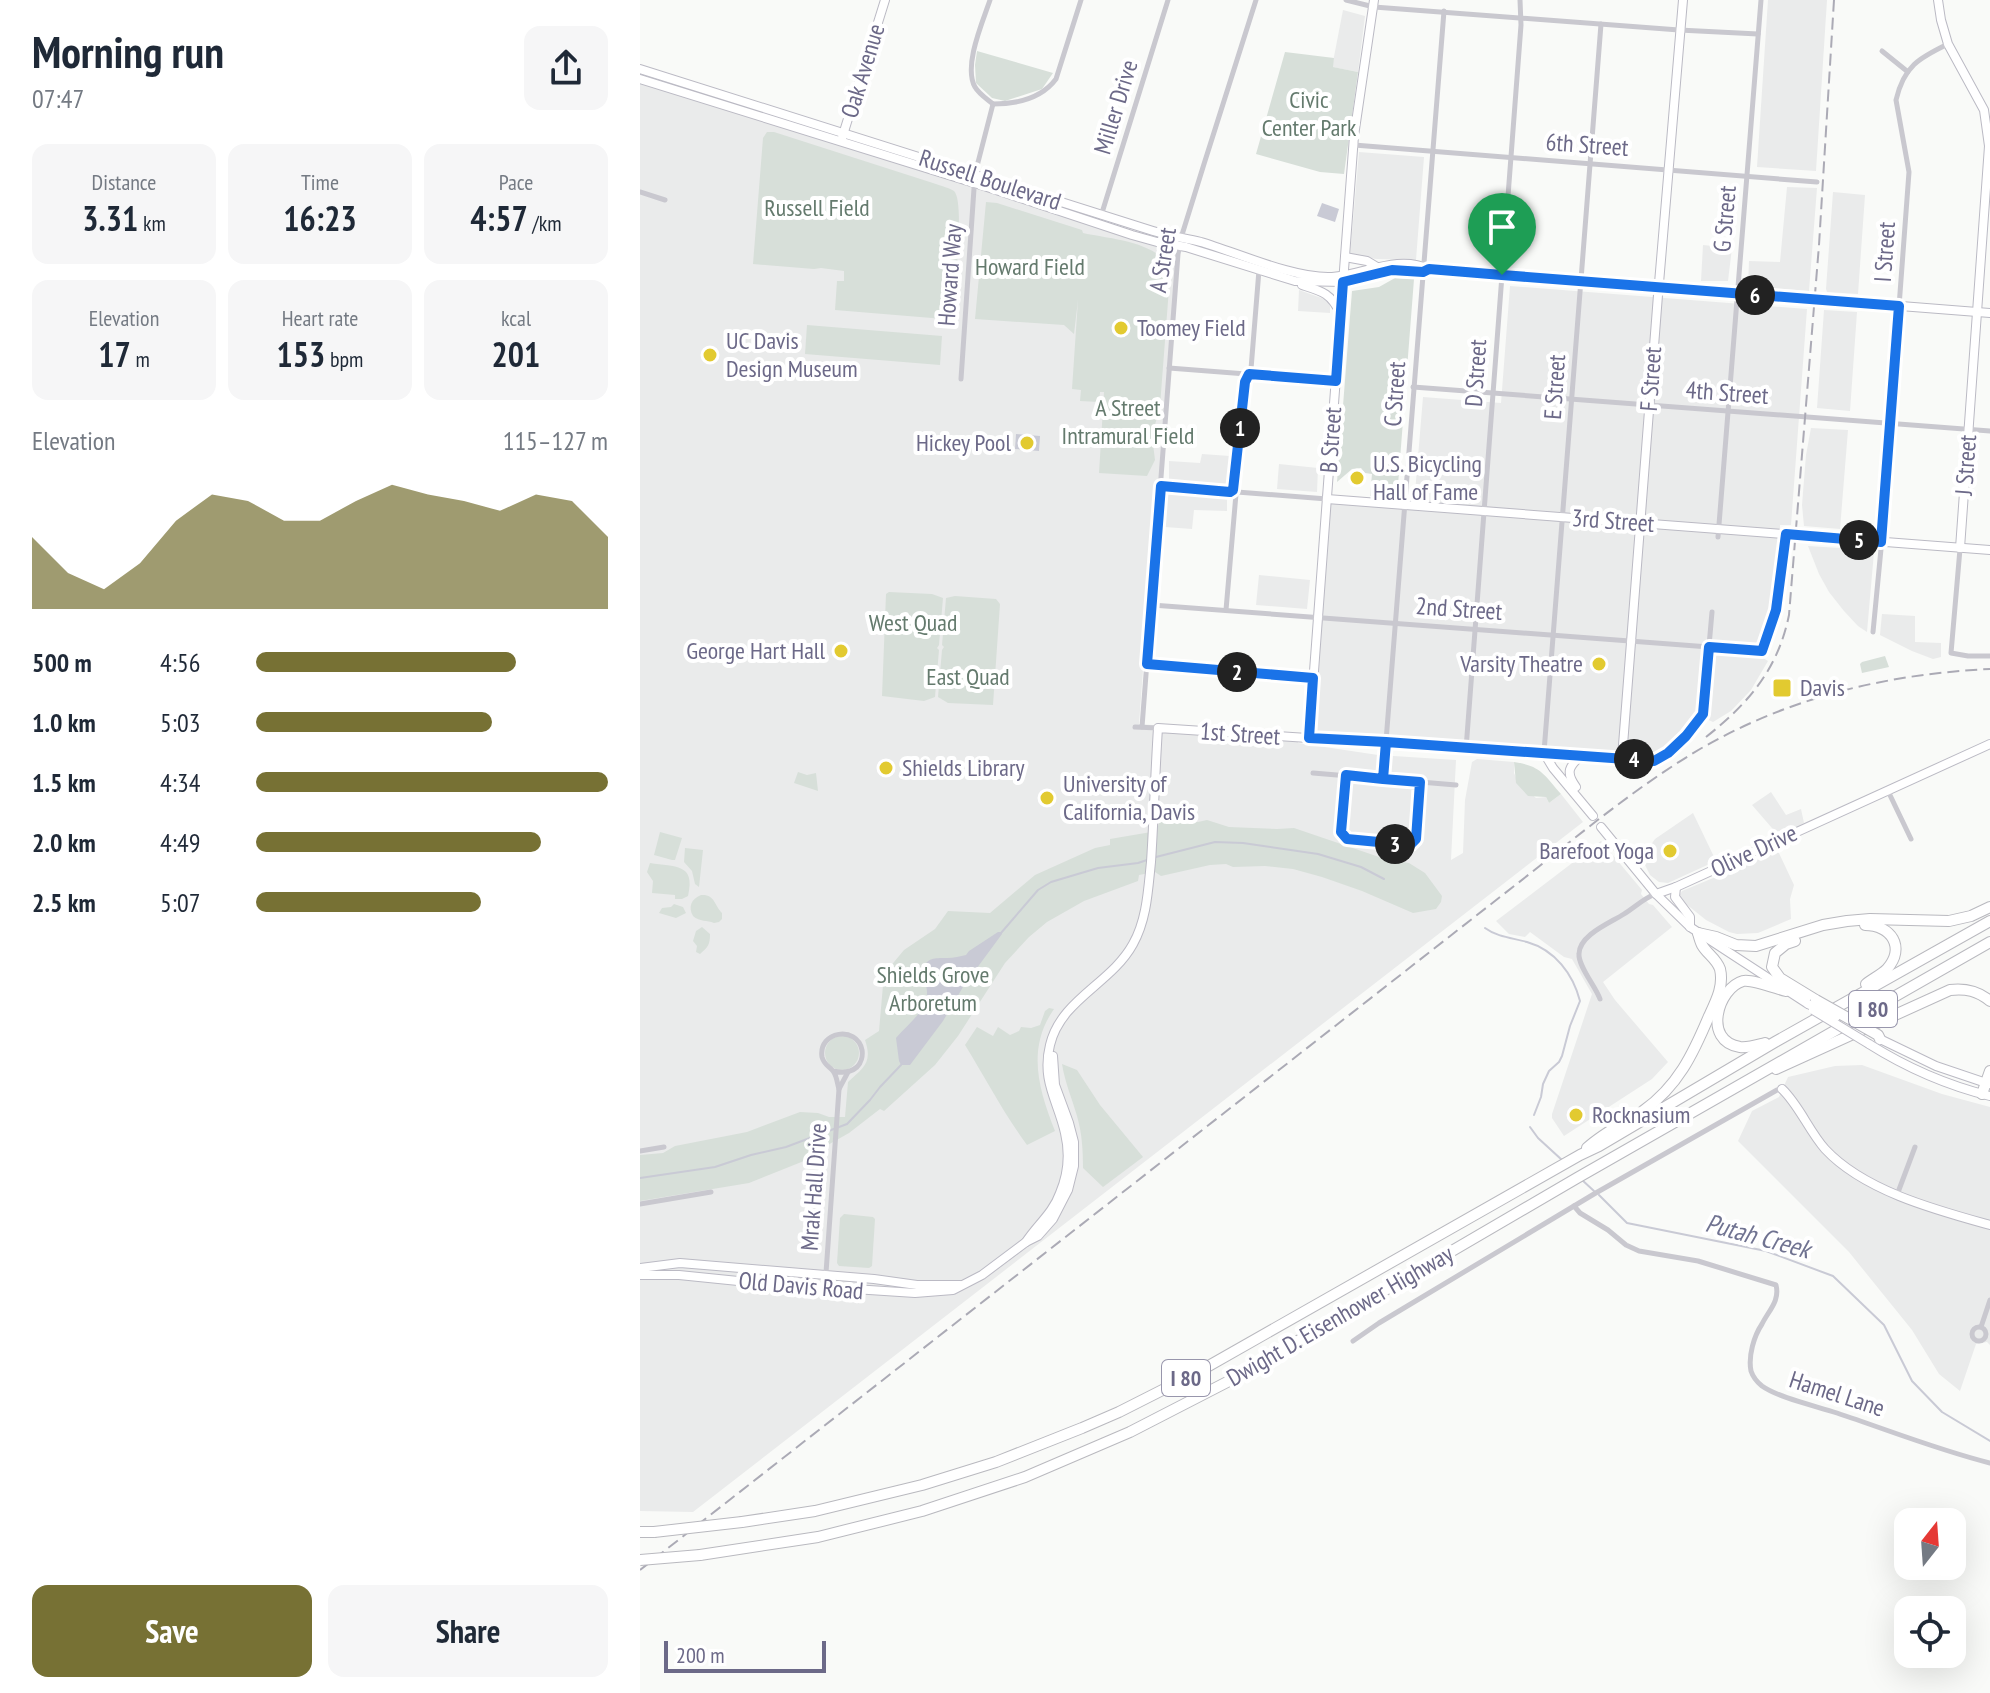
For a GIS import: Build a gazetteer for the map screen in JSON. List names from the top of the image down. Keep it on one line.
{"streets":{"highway":["I 80","Dwight D. Eisenhower Highway"],"street":["Oak Avenue","Miller Drive","6th Street","Russell Boulevard","G Street","I Street","A Street","Howard Way","D Street","F Street","E Street","4th Street","C Street","B Street","J Street","3rd Street","2nd Street","1st Street","Olive Drive","Mrak Hall Drive","Old Davis Road","Hamel Lane"]},"crossings":[["Oak Avenue","Russell Boulevard"],["Miller Drive","Russell Boulevard"],["6th Street","G Street"],["6th Street","D Street"],["6th Street","F Street"],["6th Street","E Street"],["6th Street","C Street"],["6th Street","B Street"],["Russell Boulevard","A Street"],["Russell Boulevard","Howard Way"],["Russell Boulevard","B Street"],["G Street","4th Street"],["G Street","3rd Street"],["I Street","4th Street"],["I Street","3rd Street"],["A Street","3rd Street"],["A Street","2nd Street"],["A Street","1st Street"],["D Street","4th Street"],["D Street","3rd Street"],["D Street","2nd Street"],["D Street","1st Street"],["F Street","4th Street"],["F Street","3rd Street"],["F Street","2nd Street"],["F Street","1st Street"],["E Street","4th Street"],["E Street","3rd Street"],["E Street","2nd Street"],["E Street","1st Street"],["4th Street","C Street"],["4th Street","J Street"],["C Street","3rd Street"],["C Street","2nd Street"],["C Street","1st Street"],["B Street","3rd Street"],["B Street","2nd Street"],["B Street","1st Street"],["J Street","3rd Street"],["3rd Street","2nd Street"],["2nd Street","1st Street"],["1st Street","Old Davis Road"],["Mrak Hall Drive","Old Davis Road"]],"water":["Putah Creek"],"parks":["Civic Center Park","Russell Field","Howard Field","A Street Intramural Field","West Quad","East Quad","Shields Grove Arboretum"],"places":{"other":["Toomey Field","UC Davis Design Museum","Hickey Pool","U.S. Bicycling Hall of Fame","George Hart Hall","Varsity Theatre","Shields Library","University of California, Davis","Barefoot Yoga","Rocknasium"],"transit":["Davis"]},"scale_bar":"200 m","north":"top","page":{"heading":["Morning run","07:47"],"stats":[["Distance","3.31 km"],["Time","16:23"],["Pace","4:57 /km"],["Elevation","17 m"],["Heart rate","153 bpm"],["kcal","201"]],"pins":["6","1","5","2","4","3"],"chart":["Elevation","115–127 m"],"list":[{"name":"500 m","note":"4:56"},{"name":"1.0 km","note":"5:03"},{"name":"1.5 km","note":"4:34"},{"name":"2.0 km","note":"4:49"},{"name":"2.5 km","note":"5:07"}],"buttons":["Save","Share"],"scale":"200 m"}}
